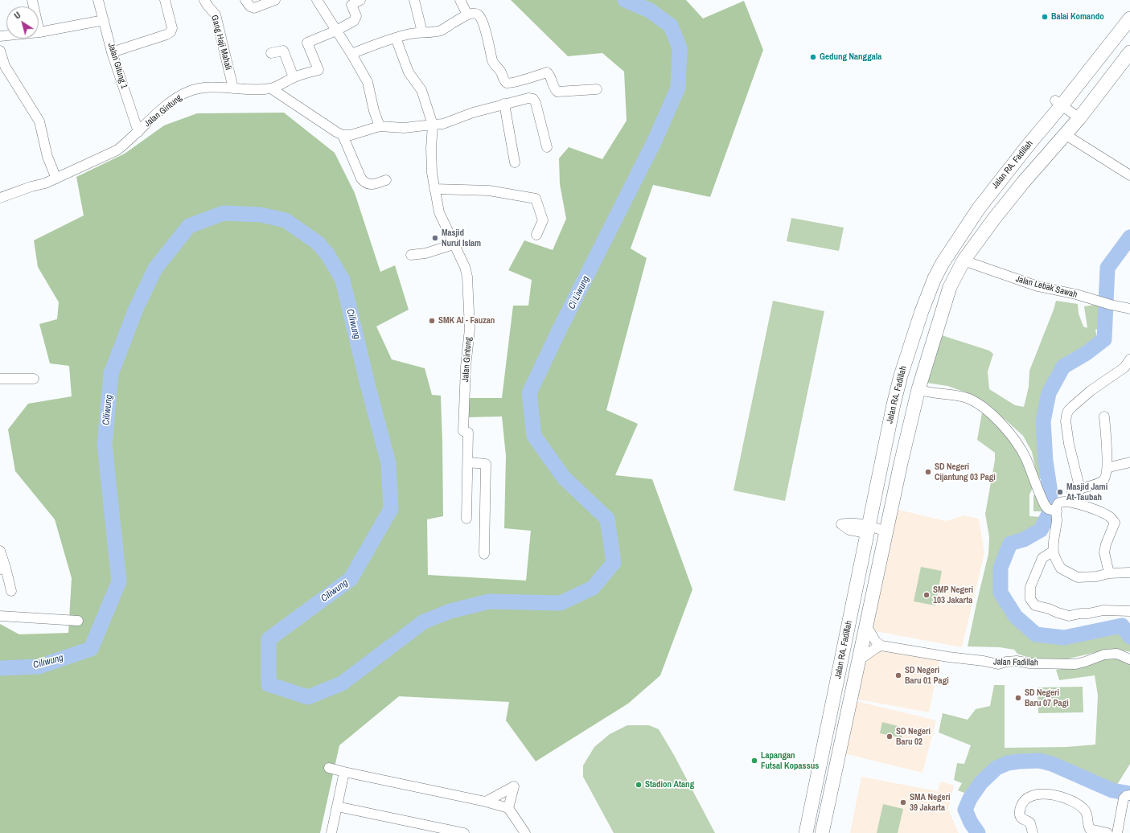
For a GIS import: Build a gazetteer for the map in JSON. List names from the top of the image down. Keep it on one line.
{"streets":{"main road":["Jalan RA. Fadillah"],"street":["Gang Haji Mahali","Jalan Gitung 1","Jalan Gintung","Jalan Lebak Sawah","Jalan Fadillah"]},"crossings":[["Gang Haji Mahali","Jalan Gintung"],["Jalan Gitung 1","Jalan Gintung"],["Jalan RA. Fadillah","Jalan Lebak Sawah"]],"water":["Ci Liwung","Ciliwung"],"places":["Balai Komando","Gedung Nanggala","Masjid Nurul Islam","SMK Al - Fauzan","SD Negeri Cijantung 03 Pagi","Masjid Jami At-Taubah","SMP Negeri 103 Jakarta","SD Negeri Baru 01 Pagi","SD Negeri Baru 07 Pagi","SD Negeri Baru 02","Lapangan Futsal Kopassus","Stadion Atang","SMA Negeri 39 Jakarta"],"north":"top left"}
